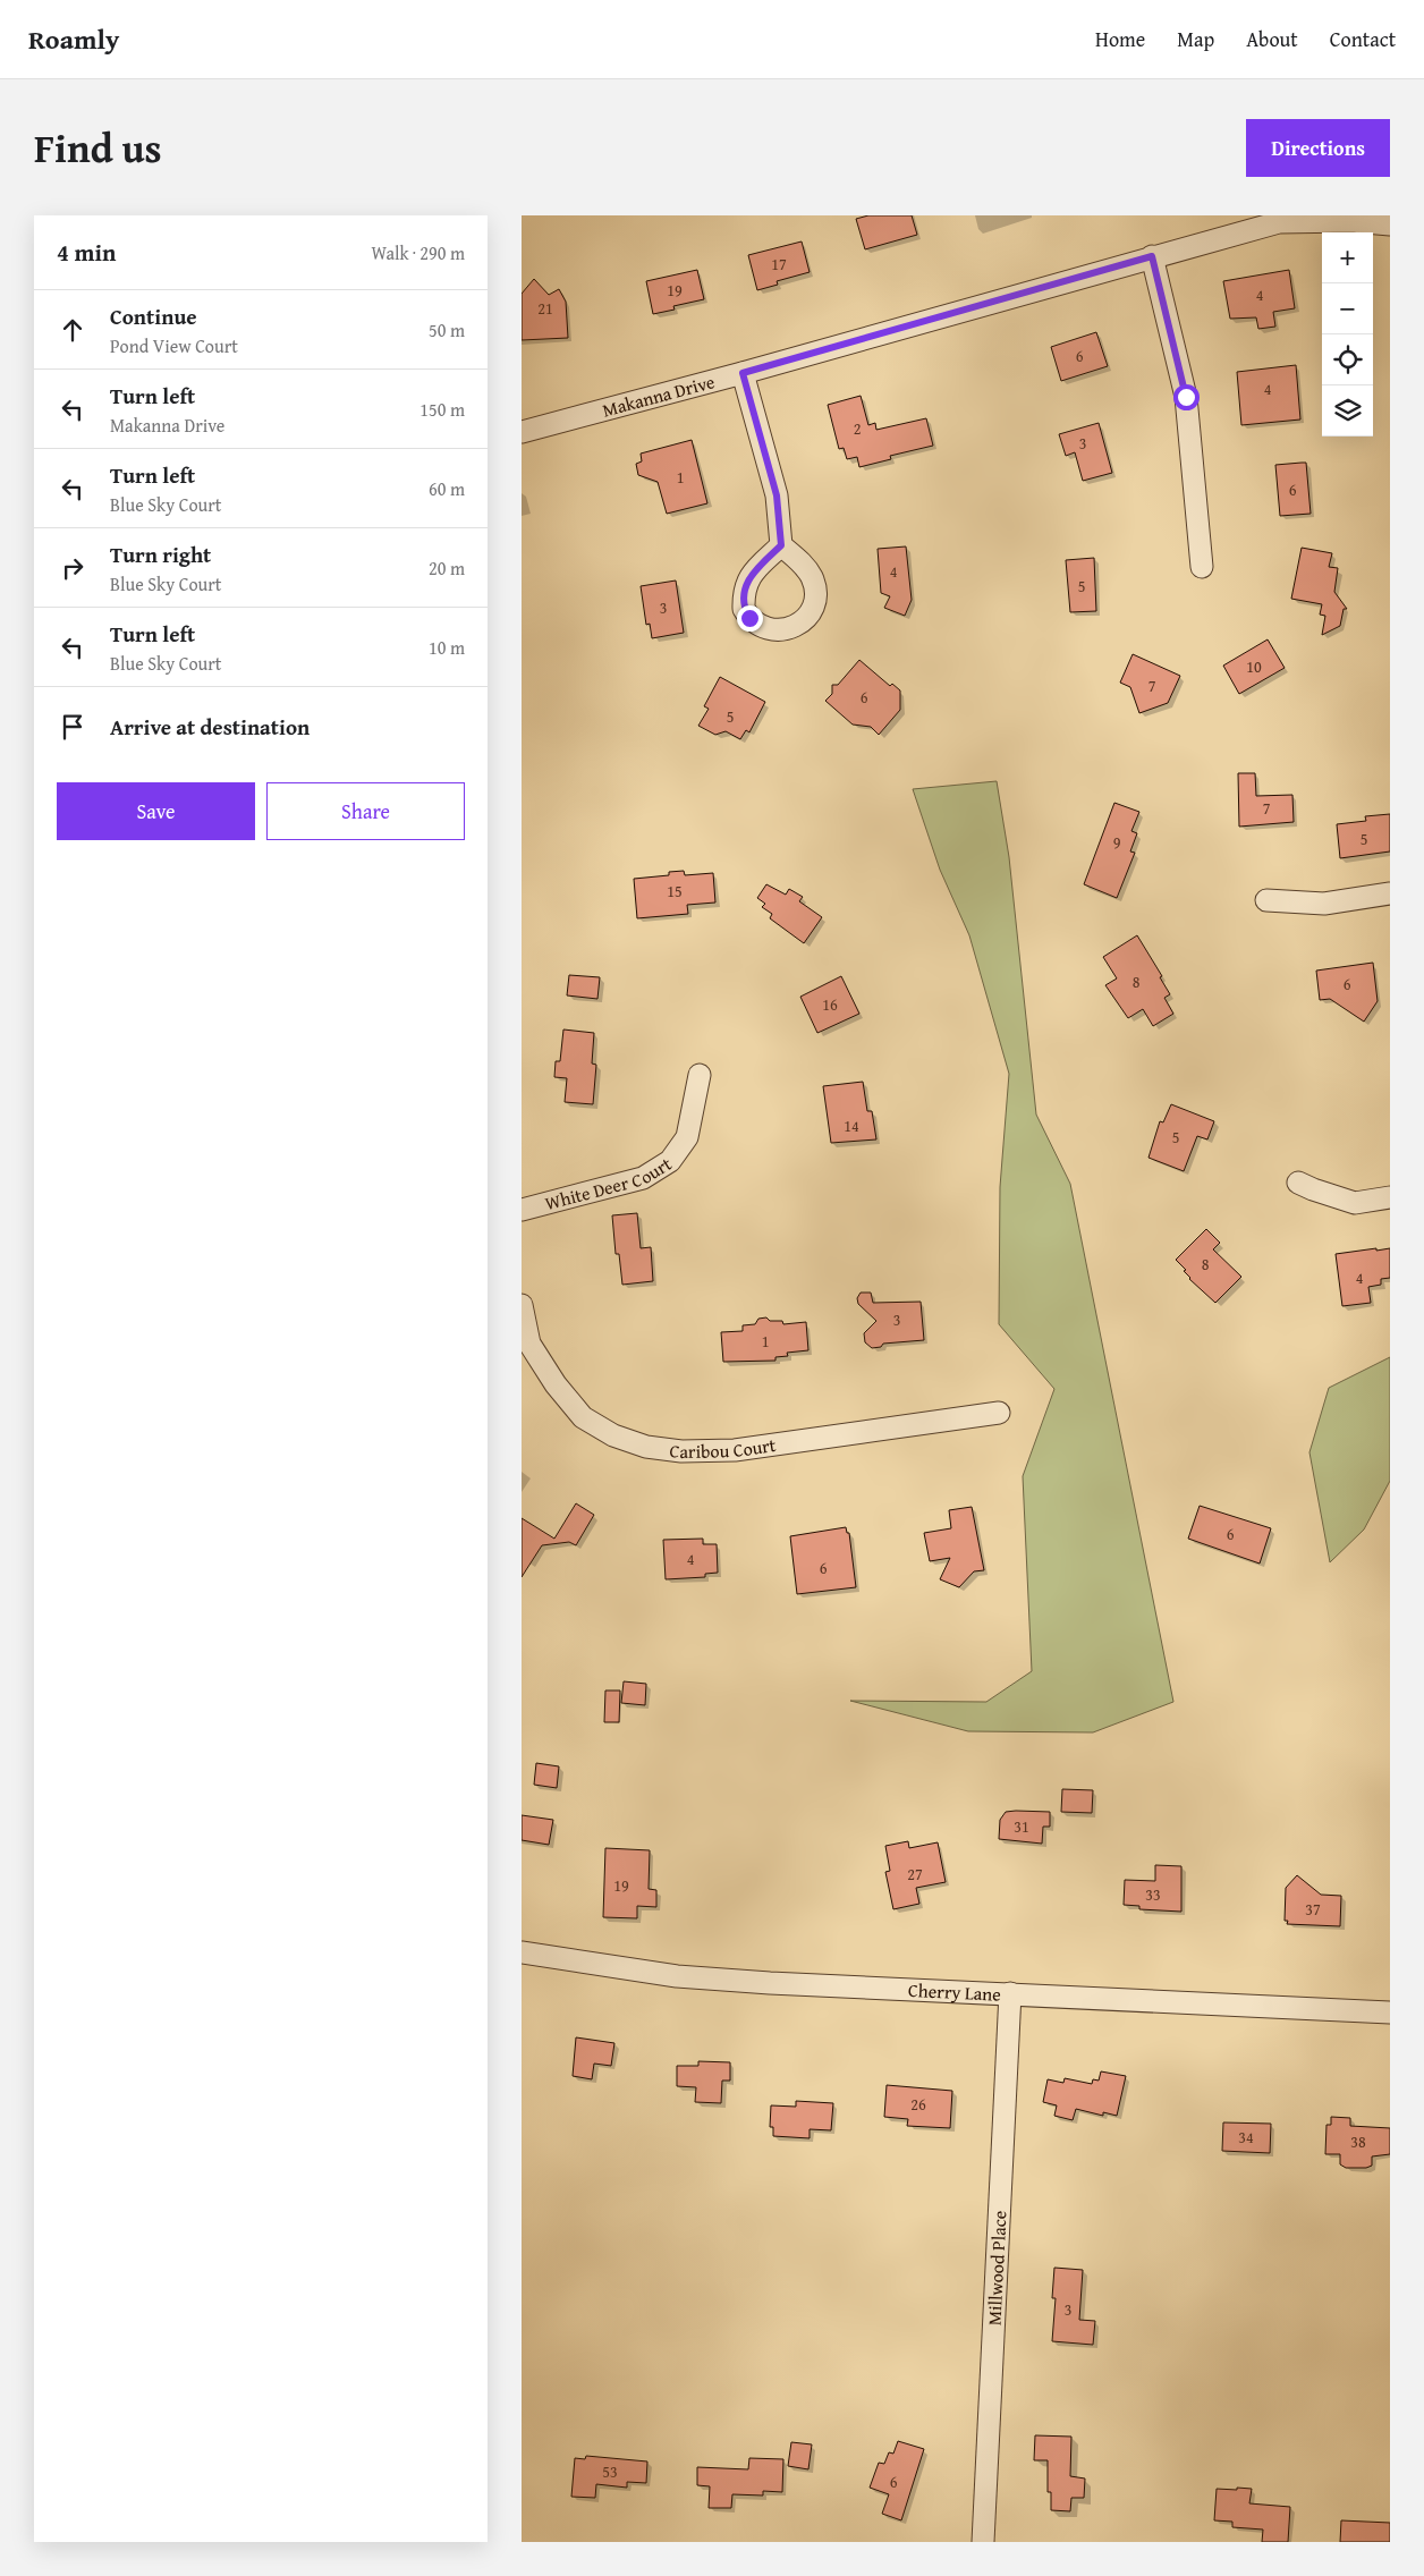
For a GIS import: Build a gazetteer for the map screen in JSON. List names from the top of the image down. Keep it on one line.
{"streets":{"street":["Makanna Drive","White Deer Court","Caribou Court","Cherry Lane","Millwood Place"]},"crossings":[["Cherry Lane","Millwood Place"]],"house_numbers":["17","19","4","21","6","4","2","3","1","6","4","5","3","10","7","6","5","7","5","9","15","8","6","16","14","5","8","4","3","1","6","4","6","31","27","19","33","37","26","34","38","3","53","6"],"page":{"header":"Roamly","nav":["Home","Map","About","Contact"],"title":"Find us","buttons":["Directions",["Save","Share"]],"heading":["4 min","Walk · 290 m"],"map_buttons":["+","−"],"list":[["Continue","Pond View Court","50 m"],["Turn left","Makanna Drive","150 m"],["Turn left","Blue Sky Court","60 m"],["Turn right","Blue Sky Court","20 m"],["Turn left","Blue Sky Court","10 m"],"Arrive at destination"]}}
